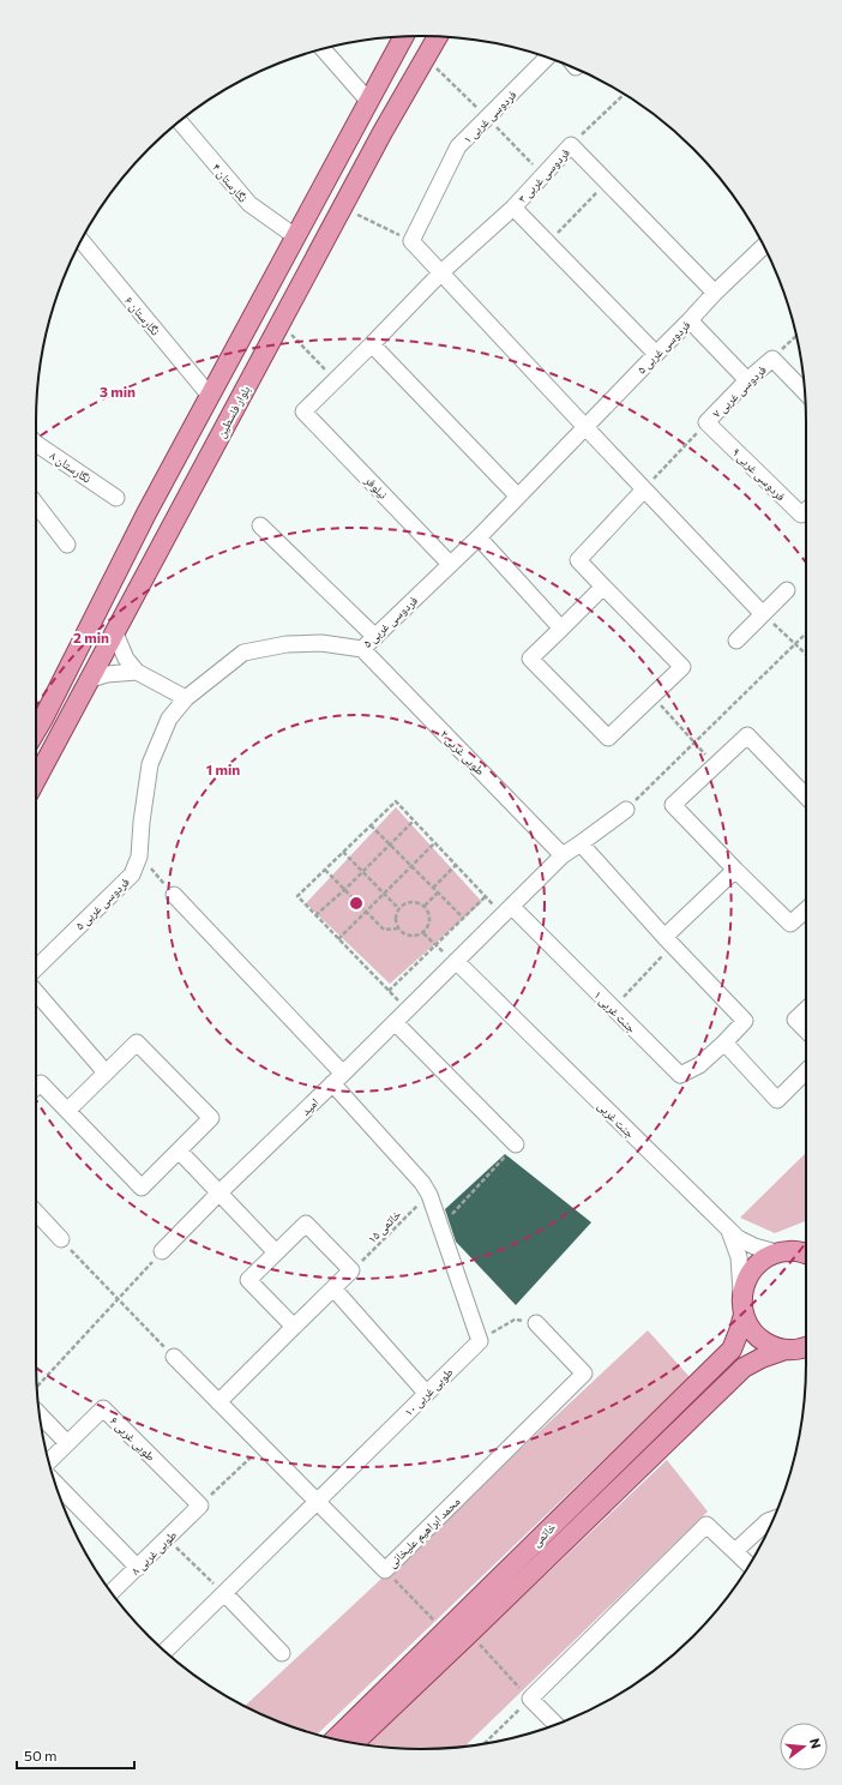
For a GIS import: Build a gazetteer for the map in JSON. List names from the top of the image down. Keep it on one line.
{"streets":{"main road":["بلوار فلسطین","خاتمی"],"street":["فردوسی غربی ۱","فردوسی غربی ۳","نگارستان ۴","نگارستان ۶","فردوسی غربی ۵","فردوسی غربی ۷","نگارستان ۸","فردوسی غربی ۹","نیلوفر","طوبی غربی ۲","جنت غربی ۱","امید","جنت غربی","طوبی غربی ۱۰","طوبی غربی ۶","محمد ابراهیم علیخانی","طوبی غربی ۸"],"path":["خاتمی ۱۵"]},"crossings":[["فردوسی غربی ۳","فردوسی غربی ۵"],["فردوسی غربی ۵","نیلوفر"],["فردوسی غربی ۵","طوبی غربی ۲"],["فردوسی غربی ۷","فردوسی غربی ۹"],["طوبی غربی ۲","امید"],["جنت غربی ۱","امید"],["امید","جنت غربی"],["طوبی غربی ۱۰","محمد ابراهیم علیخانی"],["طوبی غربی ۶","طوبی غربی ۸"]],"scale_bar":"50 m","north":"right","rings":["3 min","2 min","1 min"]}
